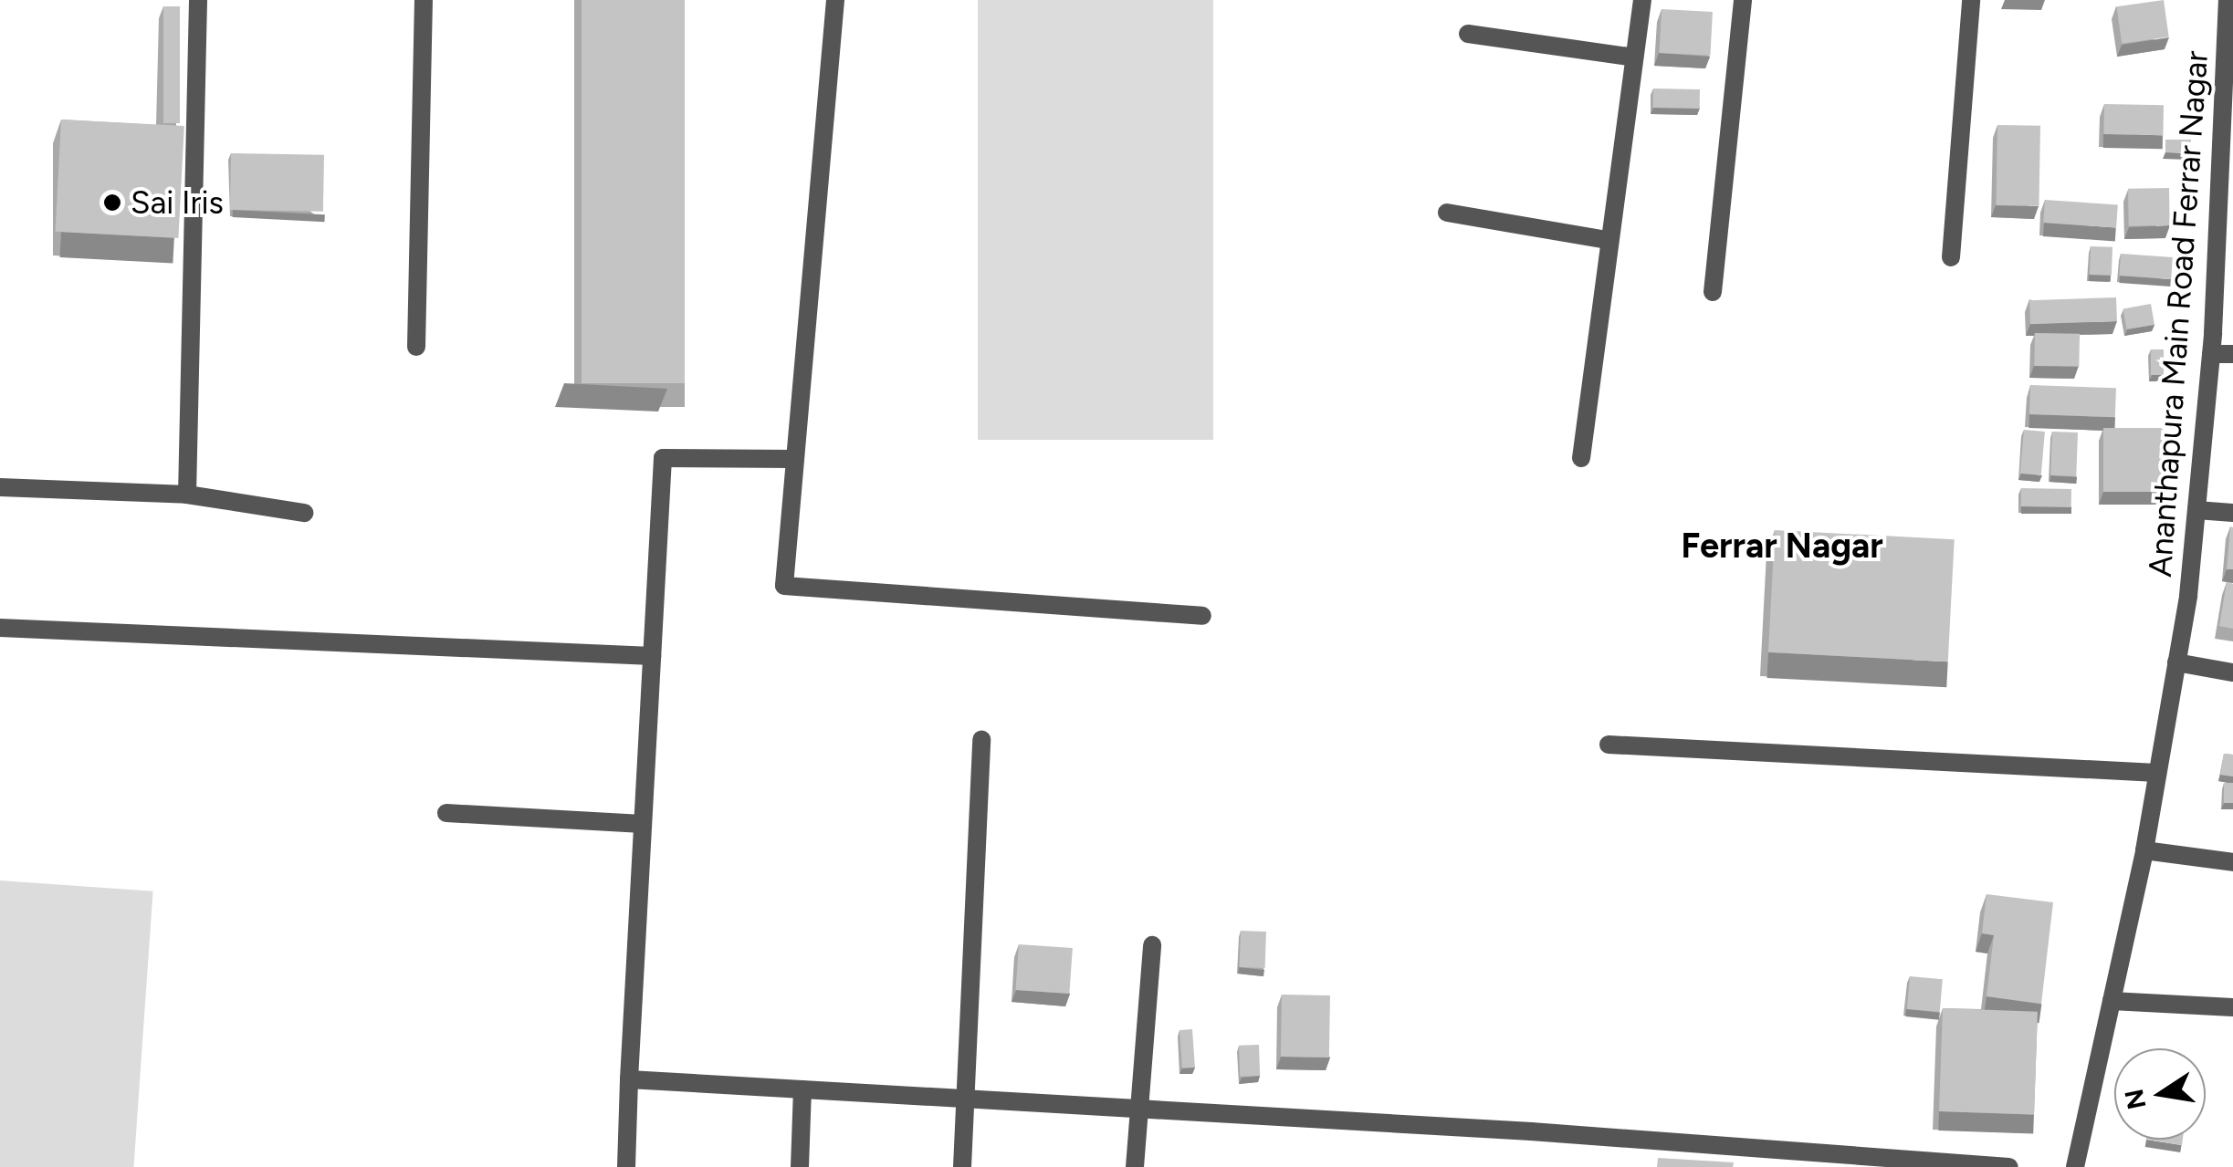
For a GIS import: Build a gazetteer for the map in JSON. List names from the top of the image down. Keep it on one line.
{"streets":{"street":["Ananthapura Main Road Ferrar Nagar"]},"districts":["Ferrar Nagar"],"places":["Sai Iris"],"north":"left"}
